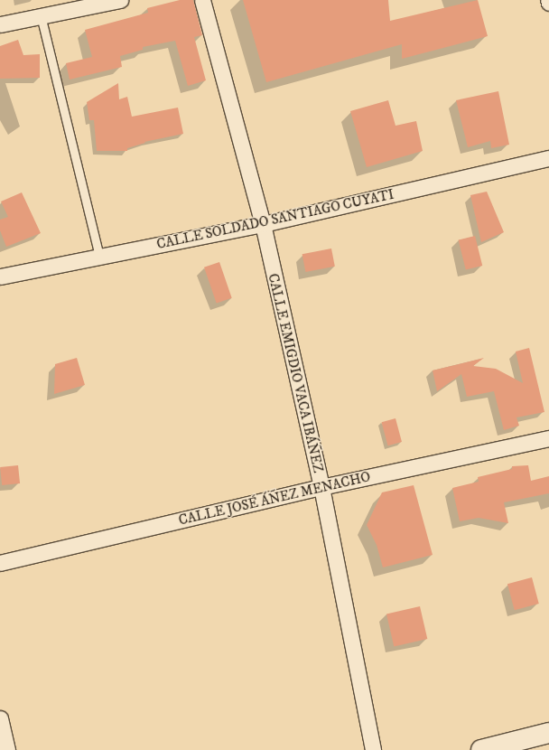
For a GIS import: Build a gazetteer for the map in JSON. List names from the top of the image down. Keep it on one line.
{"streets":{"street":["CALLE SOLDADO SANTIAGO CUYATI","CALLE EMIGDIO VACA IBÁÑEZ","CALLE JOSÉ ÁÑEZ MENACHO"]},"crossings":[["CALLE SOLDADO SANTIAGO CUYATI","CALLE EMIGDIO VACA IBÁÑEZ"],["CALLE EMIGDIO VACA IBÁÑEZ","CALLE JOSÉ ÁÑEZ MENACHO"]]}
